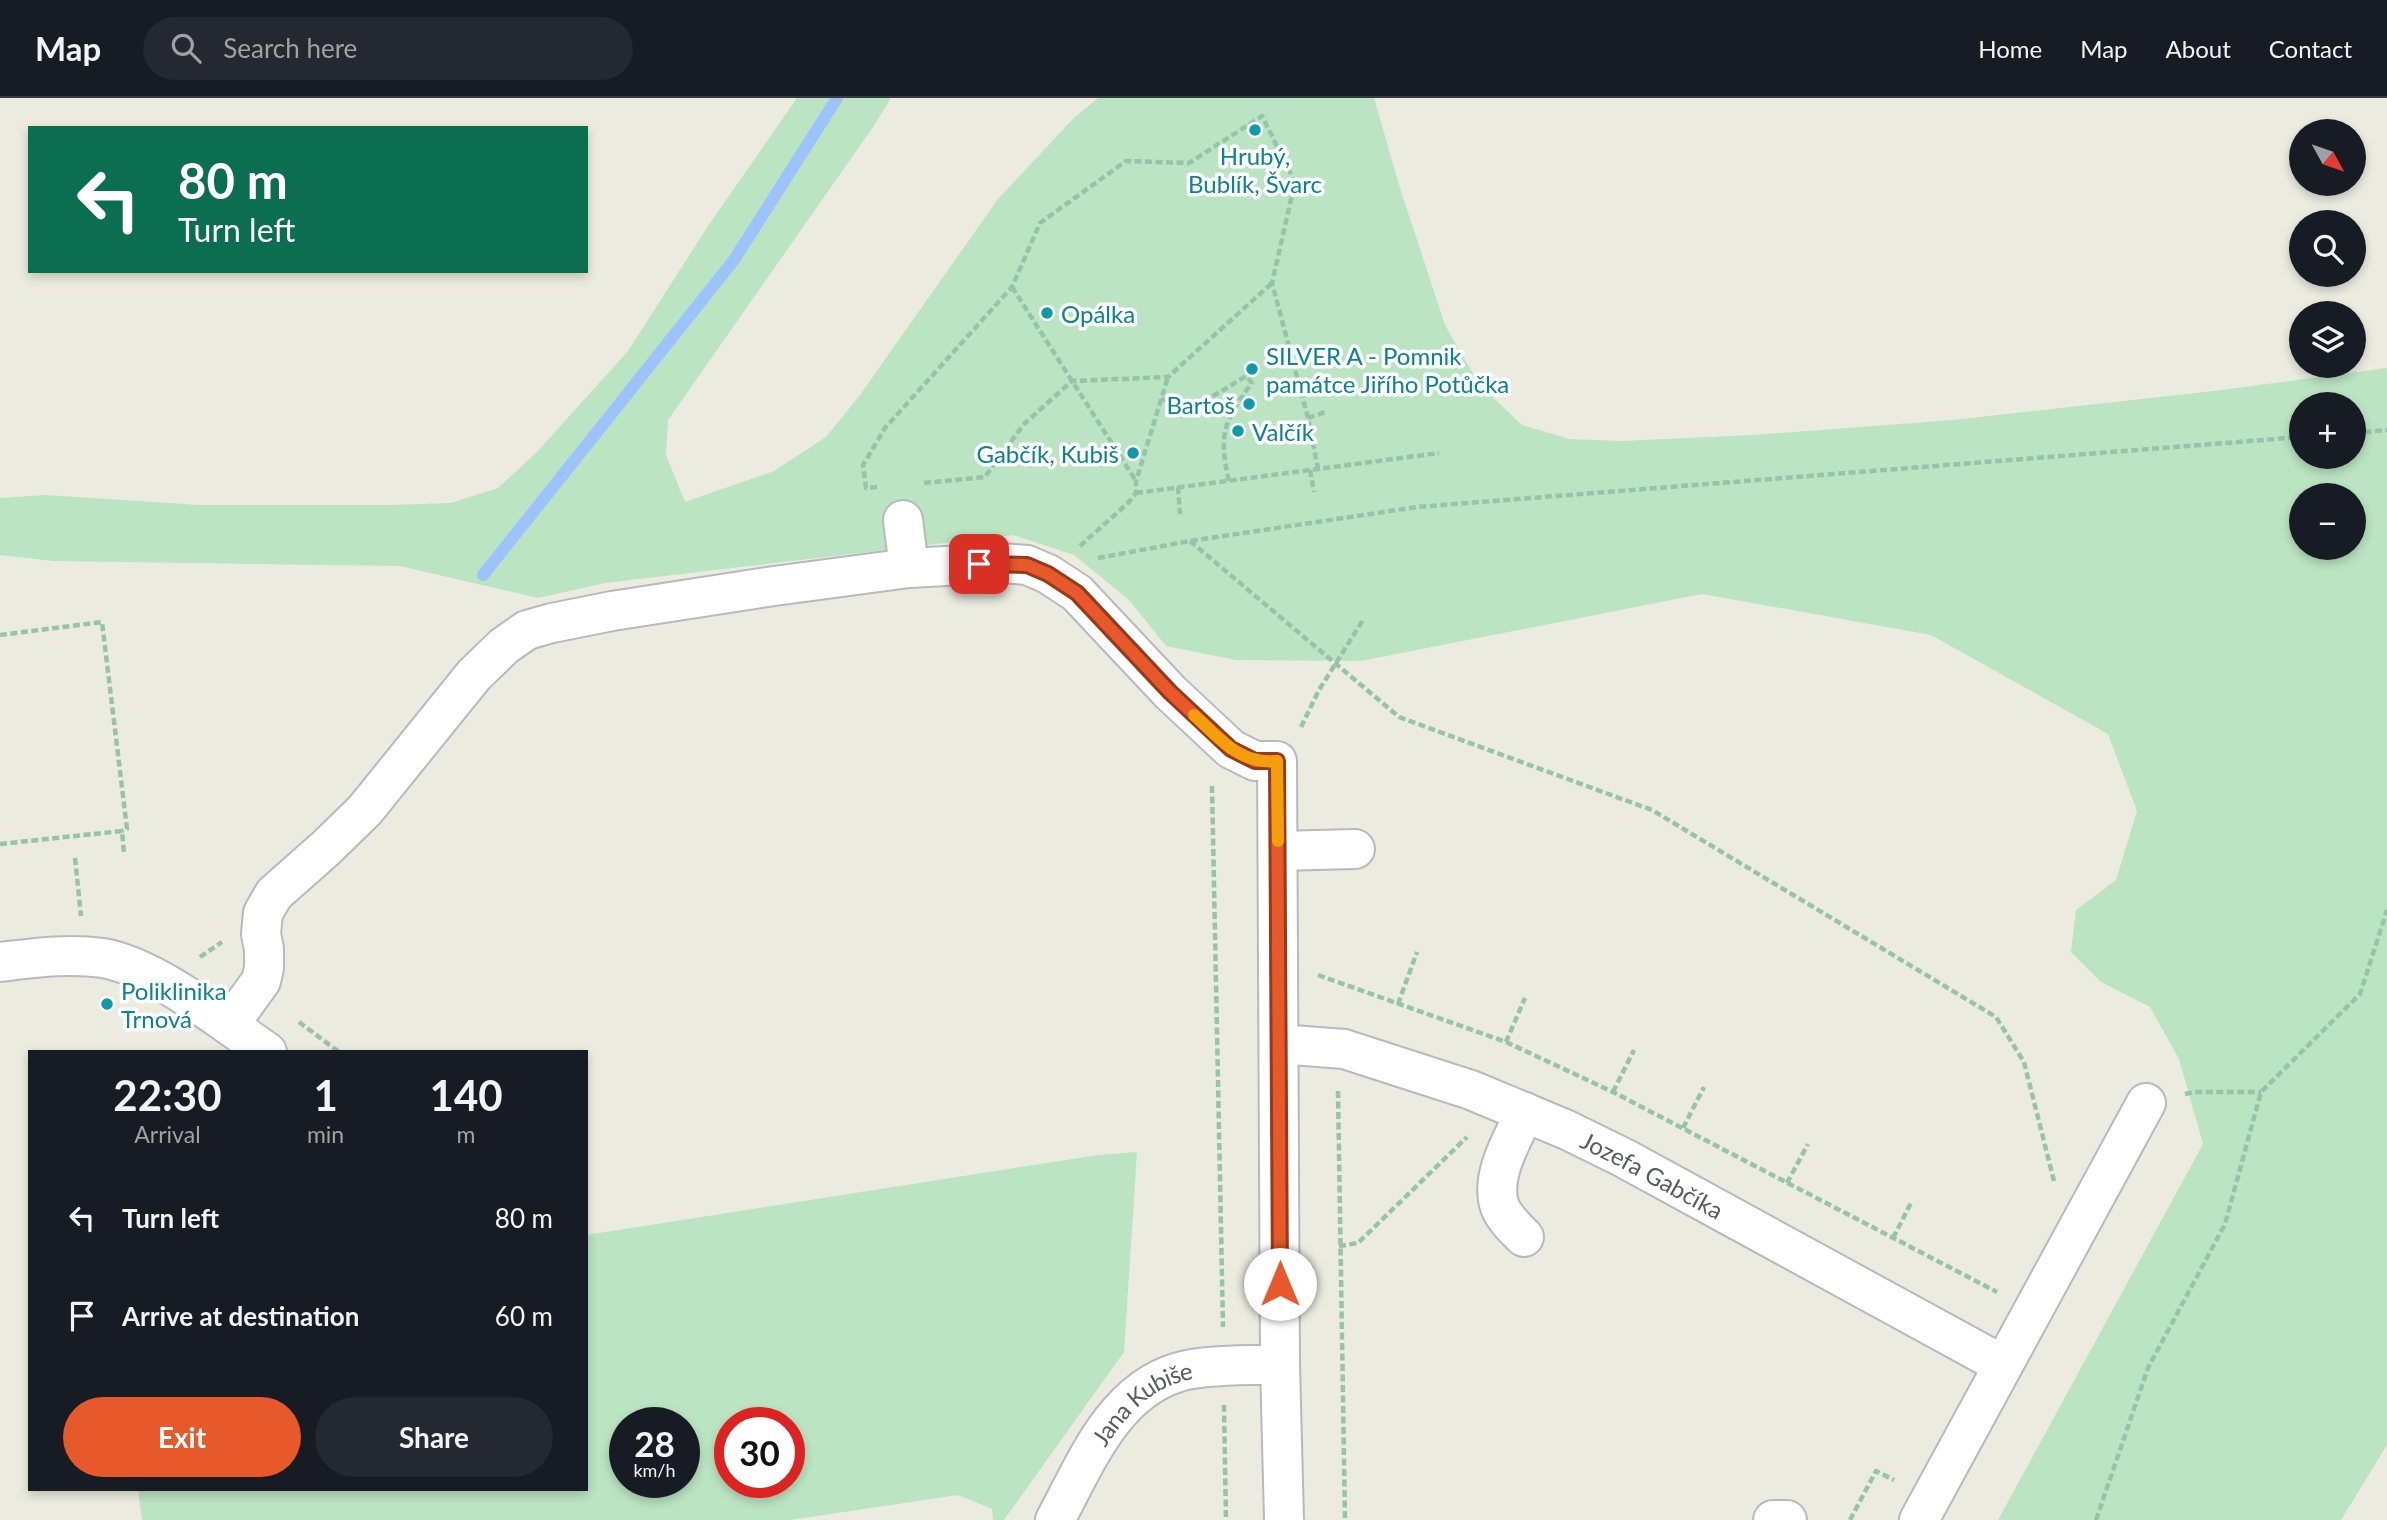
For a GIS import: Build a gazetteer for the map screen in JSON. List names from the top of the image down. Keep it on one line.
{"streets":{"street":["Jozefa Gabčíka","Jana Kubiše"]},"places":["Hrubý, Bublík, Švarc","Opálka","SILVER A - Pomnik památce Jiřího Potůčka","Bartoš","Valčík","Gabčík, Kubiš","Poliklinika Trnová"],"north":"bottom right","page":{"header":"Map","search":"Search here","nav":["Home","Map","About","Contact"],"map_buttons":["+","−"],"turn":["80 m","Turn left"],"eta":["22:30","Arrival","1","min","140","m"],"list":[{"name":"Turn left","value":"80 m"},{"name":"Arrive at destination","value":"60 m"}],"buttons":["Exit","Share"],"speed":"28 km/h","limit":"30"}}
